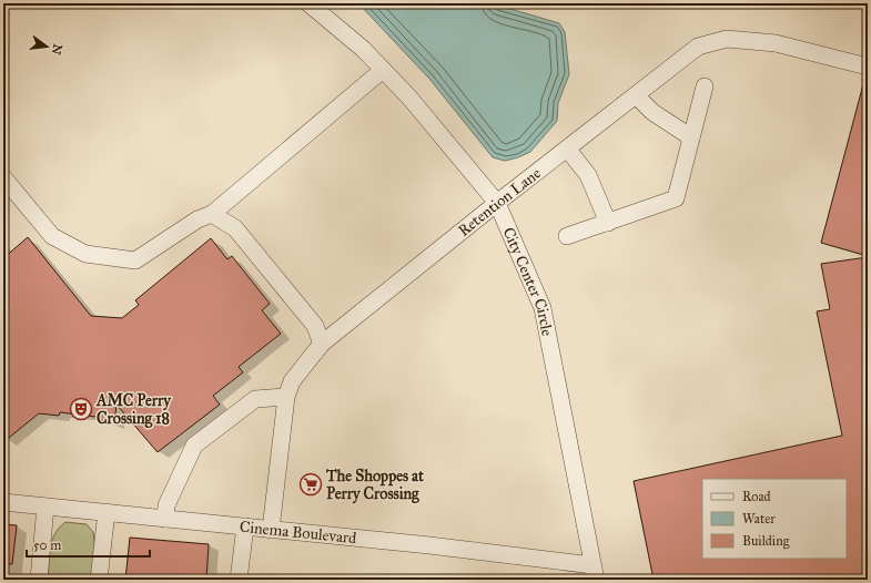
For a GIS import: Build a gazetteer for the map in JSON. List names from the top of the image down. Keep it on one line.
{"streets":{"street":["Retention Lane","City Center Circle","Cinema Boulevard"]},"crossings":[["Retention Lane","City Center Circle"],["Retention Lane","Cinema Boulevard"],["City Center Circle","Cinema Boulevard"]],"places":{"theatre":["AMC Perry Crossing 18"],"supermarket":["The Shoppes at Perry Crossing"]},"legend":["Road","Water","Building"],"scale_bar":"50 m","north":"right"}
